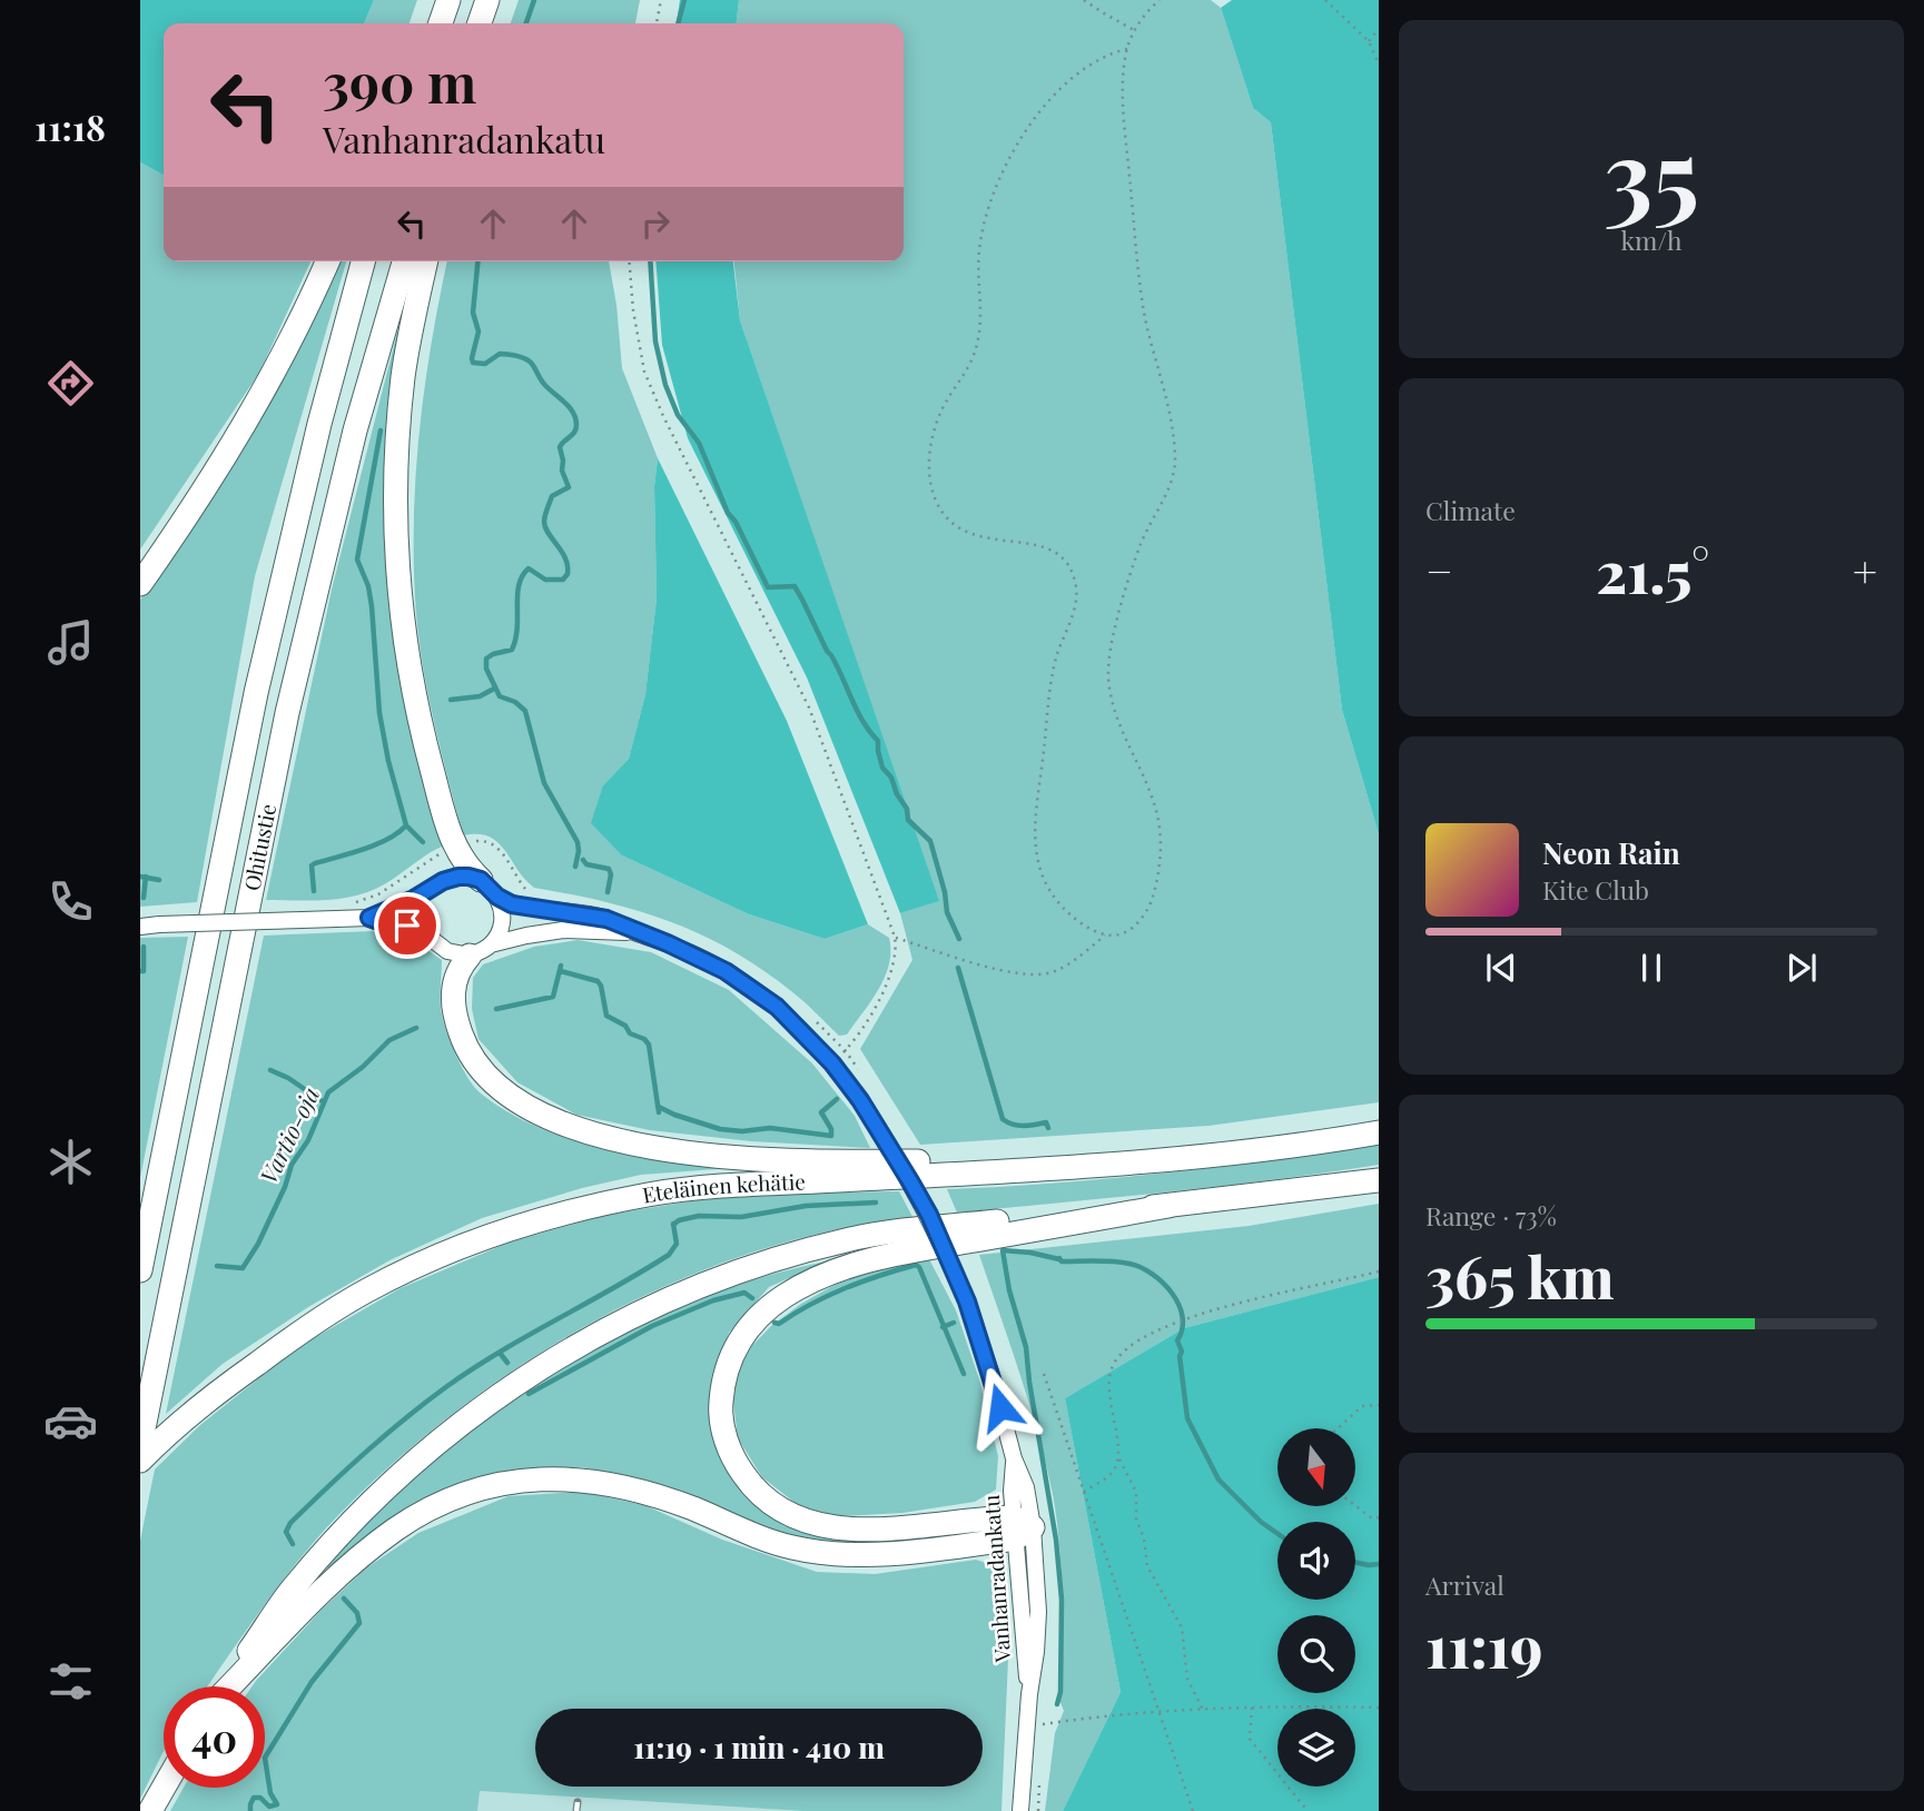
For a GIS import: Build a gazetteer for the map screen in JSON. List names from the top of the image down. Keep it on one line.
{"streets":{"highway":["Ohitustie","Eteläinen kehätie"],"street":["Vanhanradankatu"]},"water":["Vartio-oja"],"north":"bottom","page":{"tabs":"11:18","tile":[["35","km/h"],"Climate",["Range · 73%","365 km"],["Arrival","11:19"]],"turn":["390 m","Vanhanradankatu"],"heat":["−","21.5°","+"],"song":["Neon Rain","Kite Club"],"limit":"40","trip":"11:19 · 1 min · 410 m"}}
